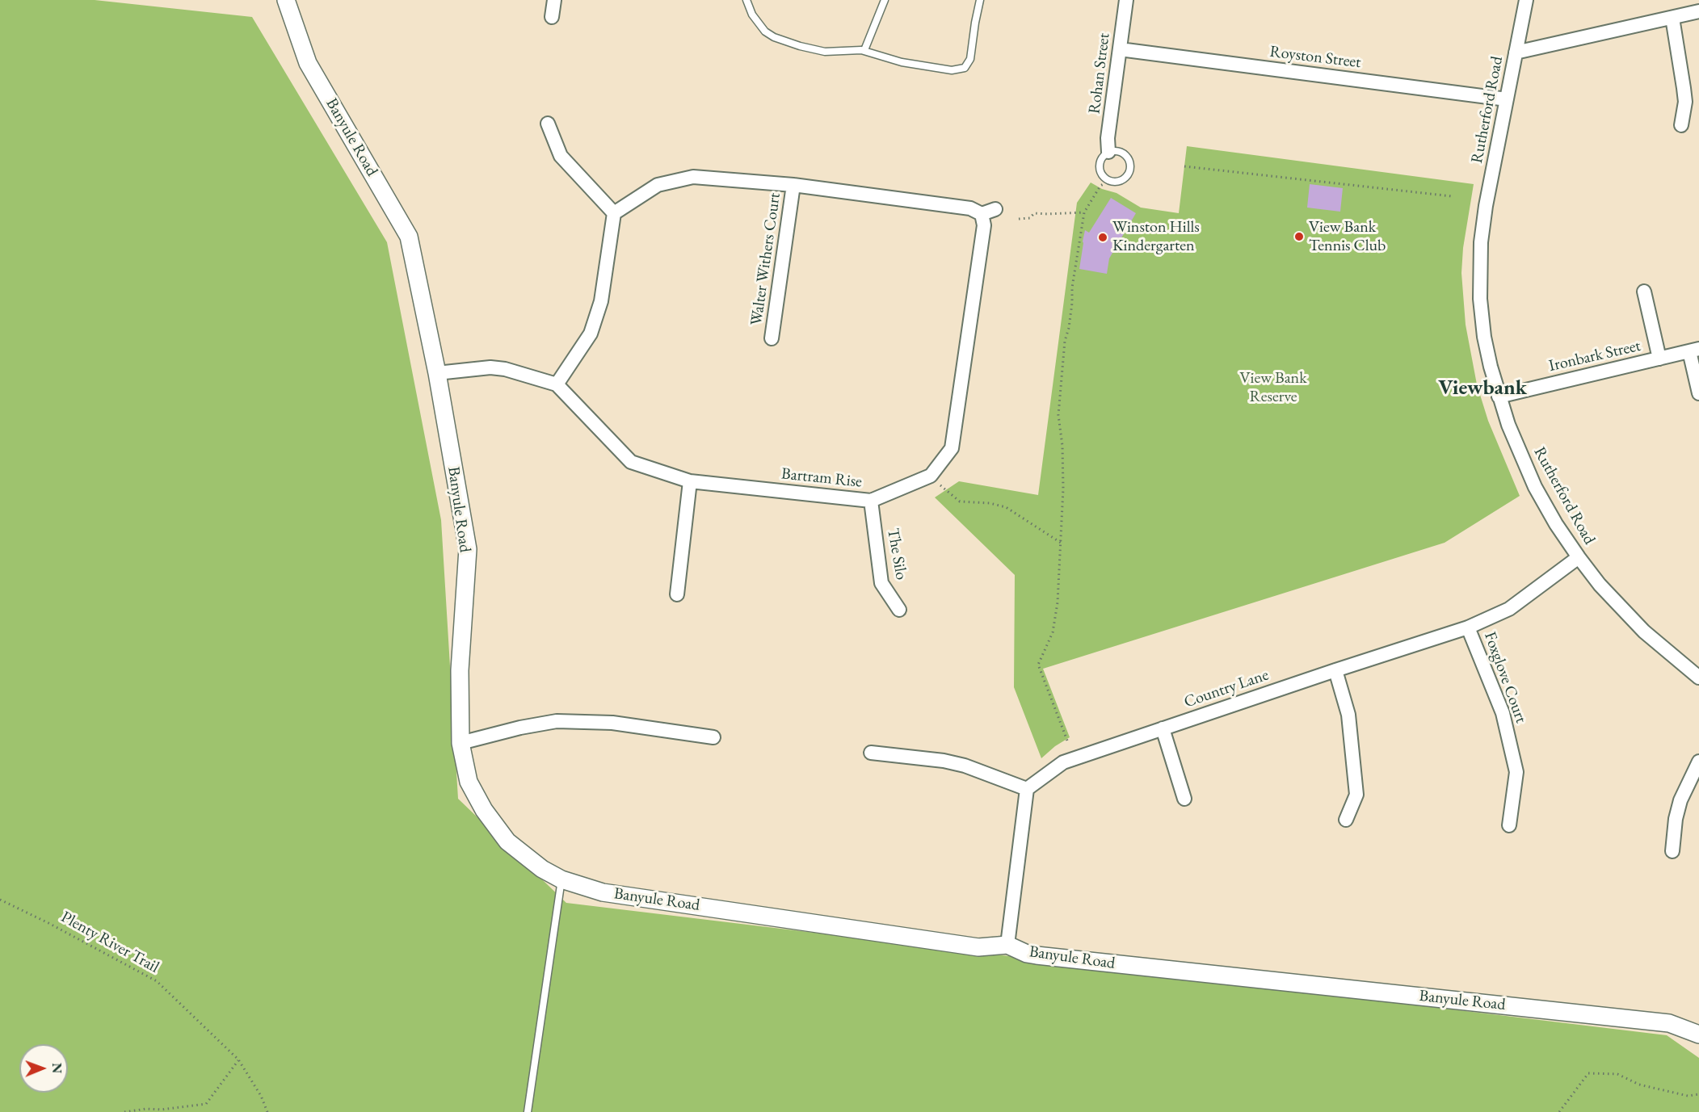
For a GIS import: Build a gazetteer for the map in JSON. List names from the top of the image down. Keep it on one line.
{"streets":{"street":["Royston Street","Rohan Street","Rutherford Road","Banyule Road","Walter Withers Court","Ironbark Street","Bartram Rise","The Silo","Foxglove Court","Country Lane"],"path":["Plenty River Trail"]},"crossings":[["Royston Street","Rohan Street"],["Royston Street","Rutherford Road"],["Rutherford Road","Ironbark Street"],["Rutherford Road","Country Lane"],["Banyule Road","Bartram Rise"],["Bartram Rise","The Silo"],["Foxglove Court","Country Lane"]],"districts":["Viewbank"],"parks":["View Bank Reserve"],"places":["View Bank Tennis Club","Winston Hills Kindergarten"],"north":"right"}
